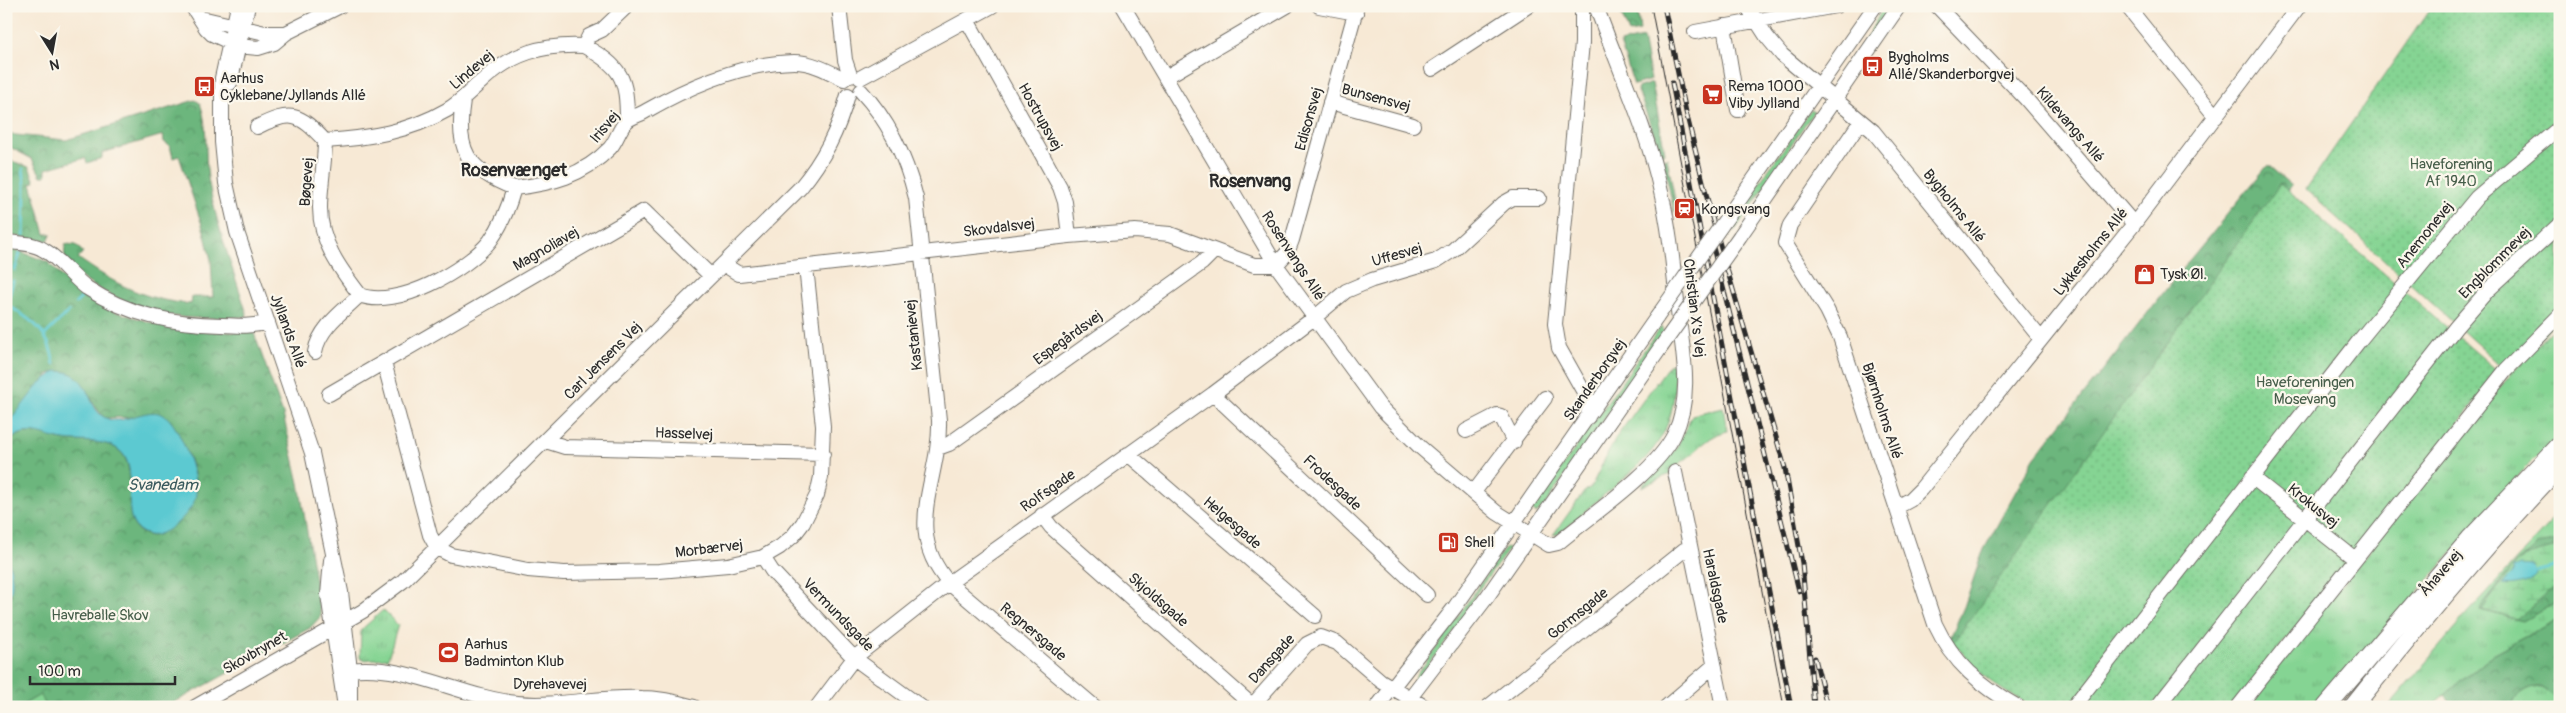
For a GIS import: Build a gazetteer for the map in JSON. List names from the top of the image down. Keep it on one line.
{"streets":{"main road":["Åhavevej"],"street":["Lindevej","Bunsensvej","Hostrupsvej","Edisonsvej","Kildevangs Allé","Irisvej","Bøgevej","Bygholms Allé","Skovdalsvej","Anemonevej","Magnoliavej","Lykkesholms Allé","Uffesvej","Rosenvangs Allé","Engblommevej","Christian X's Vej","Jyllands Allé","Kastanievej","Espegårdsvej","Carl Jensens Vej","Skanderborgvej","Bjørnholms Allé","Hasselvej","Frodesgade","Rolfsgade","Krokusvej","Helgesgade","Morbærvej","Haraldsgade","Skjoldsgade","Gormsgade","Vermundsgade","Regnersgade","Skovbrynet","Dansgade","Dyrehavevej"]},"crossings":[["Lindevej","Irisvej"],["Lindevej","Bøgevej"],["Bunsensvej","Edisonsvej"],["Hostrupsvej","Skovdalsvej"],["Edisonsvej","Skovdalsvej"],["Edisonsvej","Rosenvangs Allé"],["Kildevangs Allé","Lykkesholms Allé"],["Irisvej","Kastanievej"],["Irisvej","Carl Jensens Vej"],["Bygholms Allé","Lykkesholms Allé"],["Bygholms Allé","Bjørnholms Allé"],["Skovdalsvej","Rosenvangs Allé"],["Skovdalsvej","Kastanievej"],["Skovdalsvej","Espegårdsvej"],["Skovdalsvej","Carl Jensens Vej"],["Skovdalsvej","Morbærvej"],["Anemonevej","Krokusvej"],["Magnoliavej","Carl Jensens Vej"],["Lykkesholms Allé","Bjørnholms Allé"],["Uffesvej","Rosenvangs Allé"],["Uffesvej","Rolfsgade"],["Rosenvangs Allé","Christian X's Vej"],["Rosenvangs Allé","Skanderborgvej"],["Rosenvangs Allé","Rolfsgade"],["Engblommevej","Krokusvej"],["Christian X's Vej","Skanderborgvej"],["Jyllands Allé","Carl Jensens Vej"],["Jyllands Allé","Skovbrynet"],["Jyllands Allé","Dyrehavevej"],["Kastanievej","Espegårdsvej"],["Kastanievej","Carl Jensens Vej"],["Kastanievej","Rolfsgade"],["Kastanievej","Regnersgade"],["Carl Jensens Vej","Hasselvej"],["Carl Jensens Vej","Morbærvej"],["Carl Jensens Vej","Skovbrynet"],["Skanderborgvej","Dansgade"],["Hasselvej","Morbærvej"],["Frodesgade","Rolfsgade"],["Rolfsgade","Helgesgade"],["Rolfsgade","Skjoldsgade"],["Rolfsgade","Vermundsgade"],["Rolfsgade","Regnersgade"],["Morbærvej","Vermundsgade"],["Haraldsgade","Gormsgade"],["Skjoldsgade","Dansgade"]],"districts":["Rosenvænget","Rosenvang"],"water":["Svanedam"],"parks":["Haveforening Af 1940","Haveforeningen Mosevang","Havreballe Skov"],"places":{"bus stop":["Bygholms Allé/Skanderborgvej","Aarhus Cyklebane/Jyllands Allé"],"supermarket":["Rema 1000 Viby Jylland"],"station":["Kongsvang"],"shop":["Tysk Øl."],"fuel station":["Shell"],"sports":["Aarhus Badminton Klub"]},"scale_bar":"100 m","north":"bottom"}
